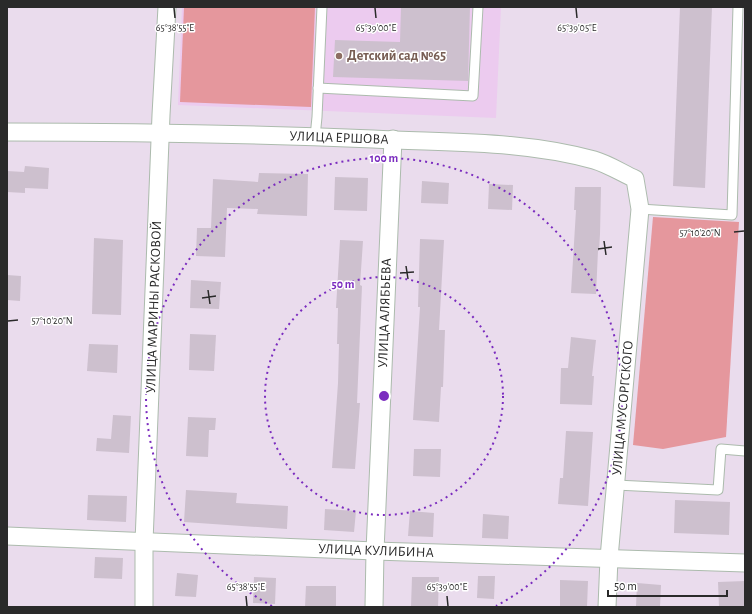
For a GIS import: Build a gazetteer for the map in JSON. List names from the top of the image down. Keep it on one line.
{"streets":{"street":["УЛИЦА ЕРШОВА","УЛИЦА МАРИНЫ РАСКОВОЙ","УЛИЦА АЛЯБЬЕВА","УЛИЦА МУСОРГСКОГО","УЛИЦА КУЛИБИНА"]},"crossings":[["УЛИЦА ЕРШОВА","УЛИЦА МАРИНЫ РАСКОВОЙ"],["УЛИЦА ЕРШОВА","УЛИЦА АЛЯБЬЕВА"],["УЛИЦА ЕРШОВА","УЛИЦА МУСОРГСКОГО"],["УЛИЦА МАРИНЫ РАСКОВОЙ","УЛИЦА КУЛИБИНА"],["УЛИЦА АЛЯБЬЕВА","УЛИЦА КУЛИБИНА"],["УЛИЦА МУСОРГСКОГО","УЛИЦА КУЛИБИНА"]],"places":["Детский сад №65"],"scale_bar":"50 m","coordinates":["65°38'55\"E","65°39'00\"E","65°39'05\"E","57°10'20\"N"],"rings":["100 m","50 m"]}
